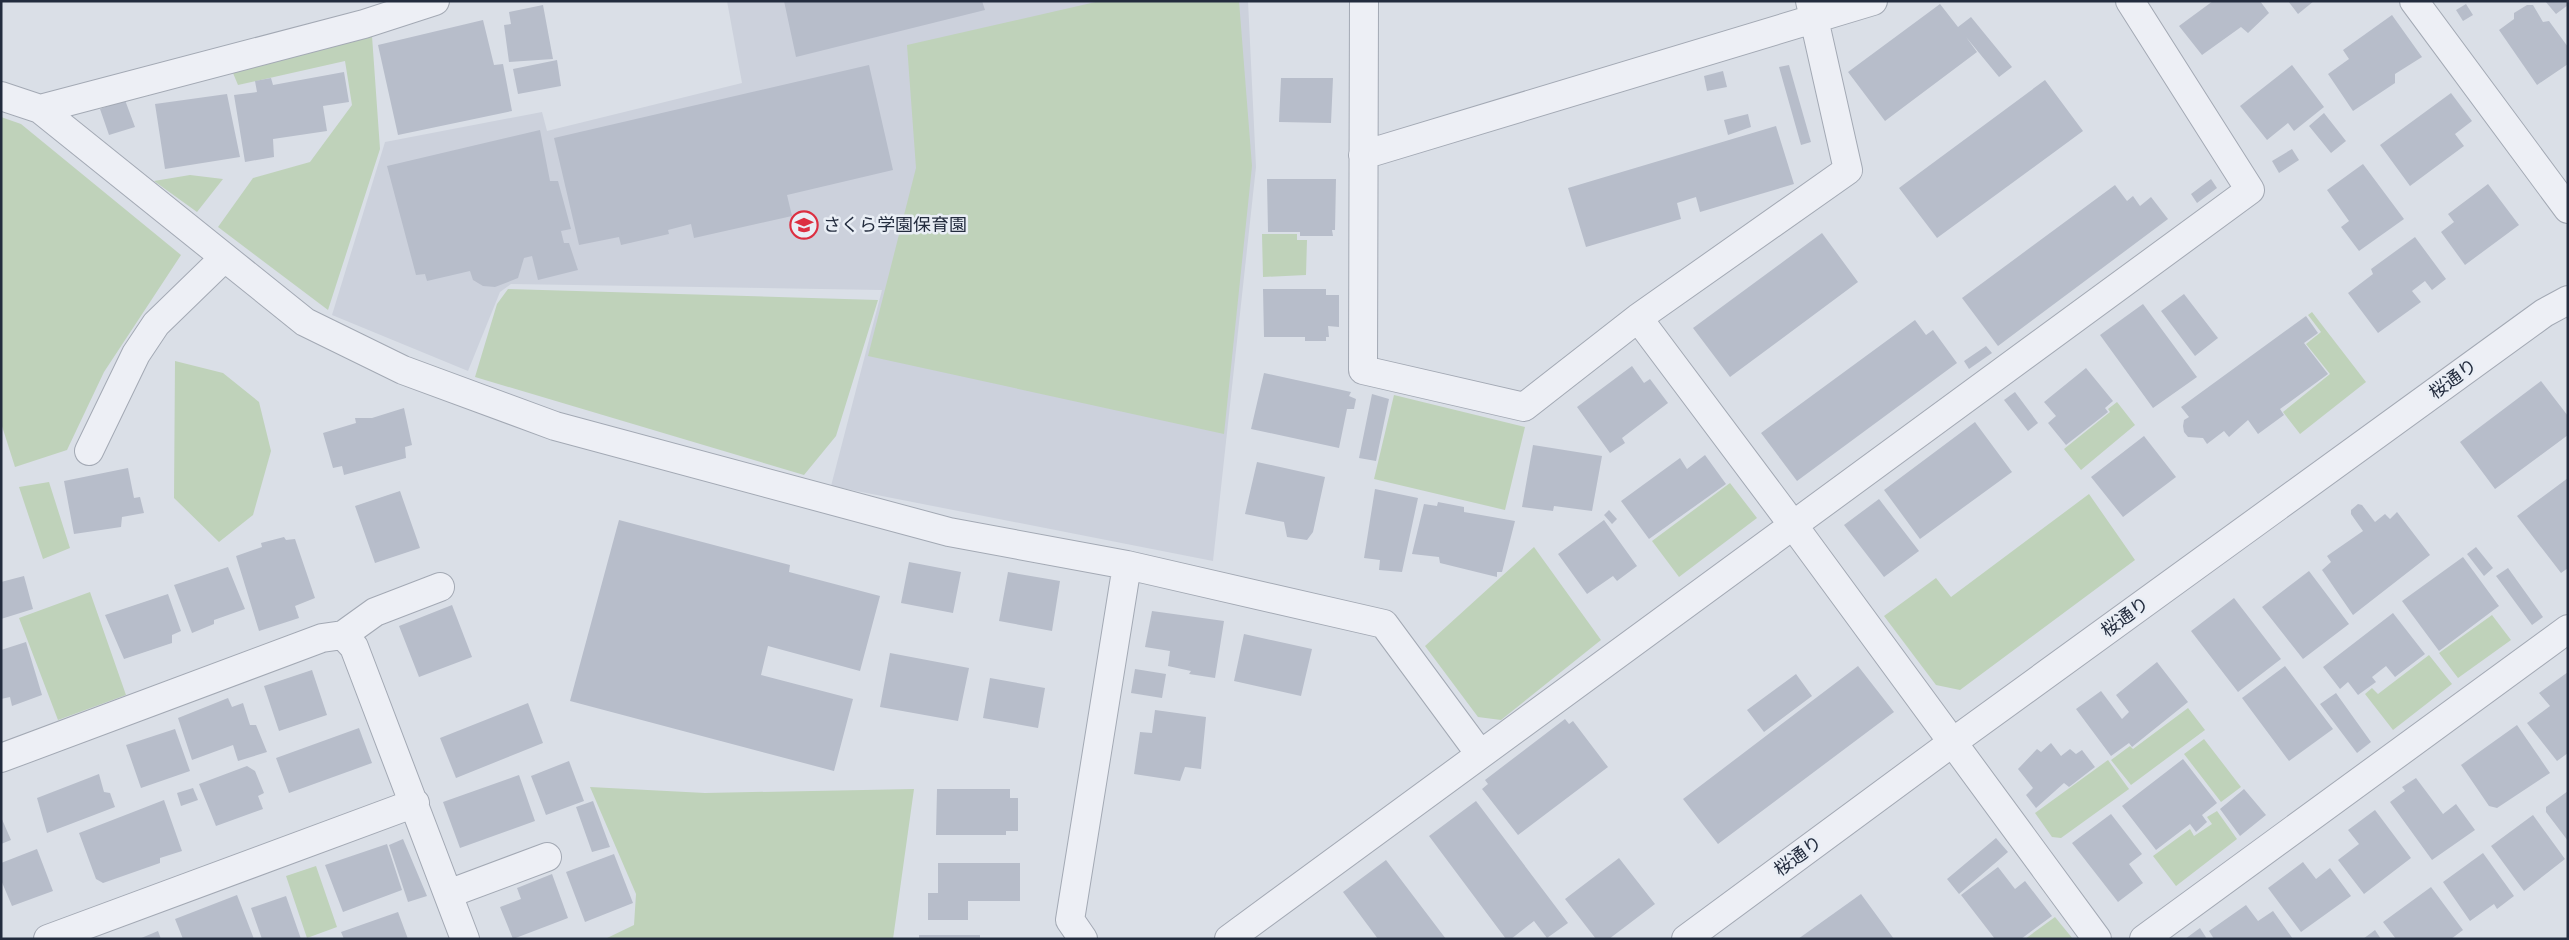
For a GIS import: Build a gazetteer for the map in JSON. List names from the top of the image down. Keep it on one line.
{"streets":{"street":["桜通り"]},"places":{"school or university":["さくら学園保育園"]}}
